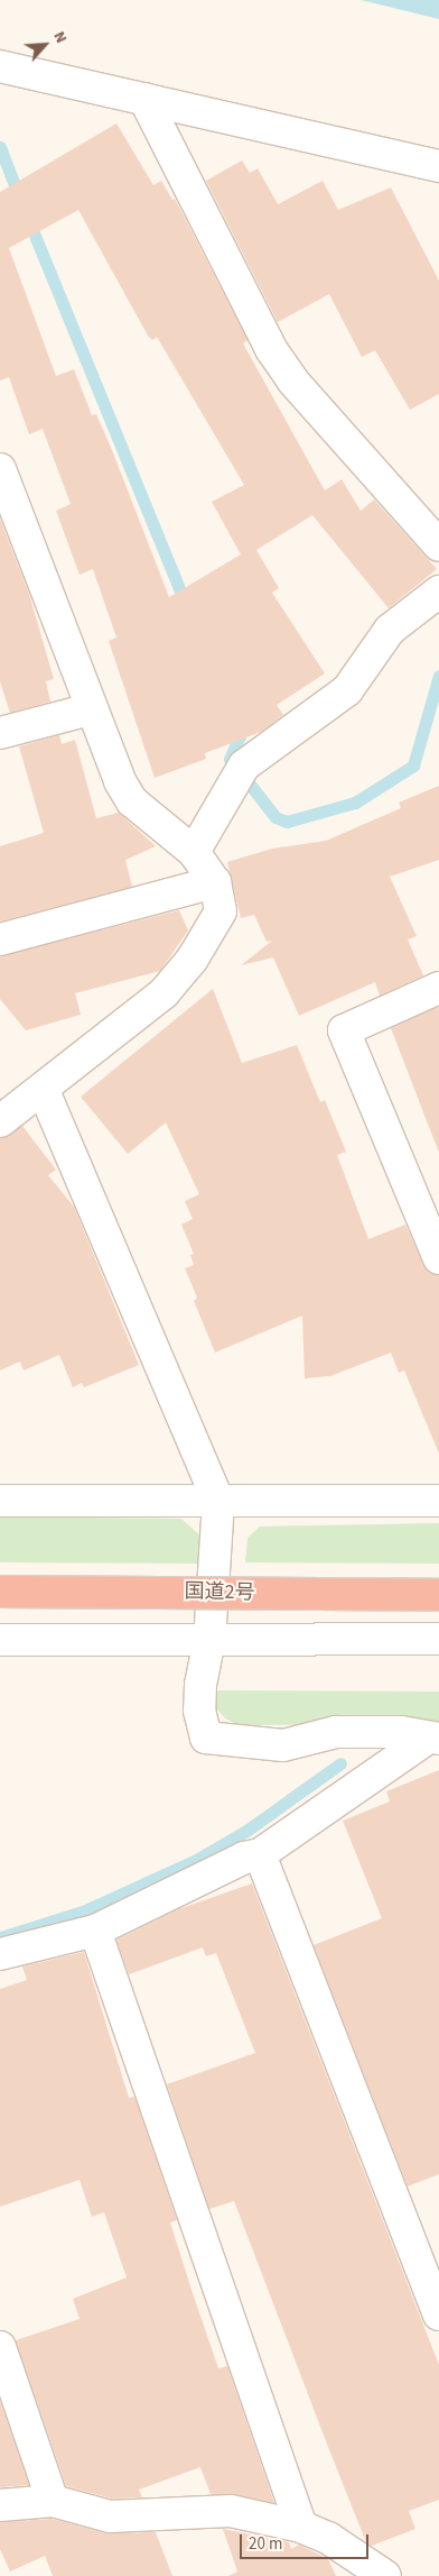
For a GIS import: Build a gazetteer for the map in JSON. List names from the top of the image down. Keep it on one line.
{"streets":{"highway":["国道2号"]},"scale_bar":"20 m","north":"top right"}
